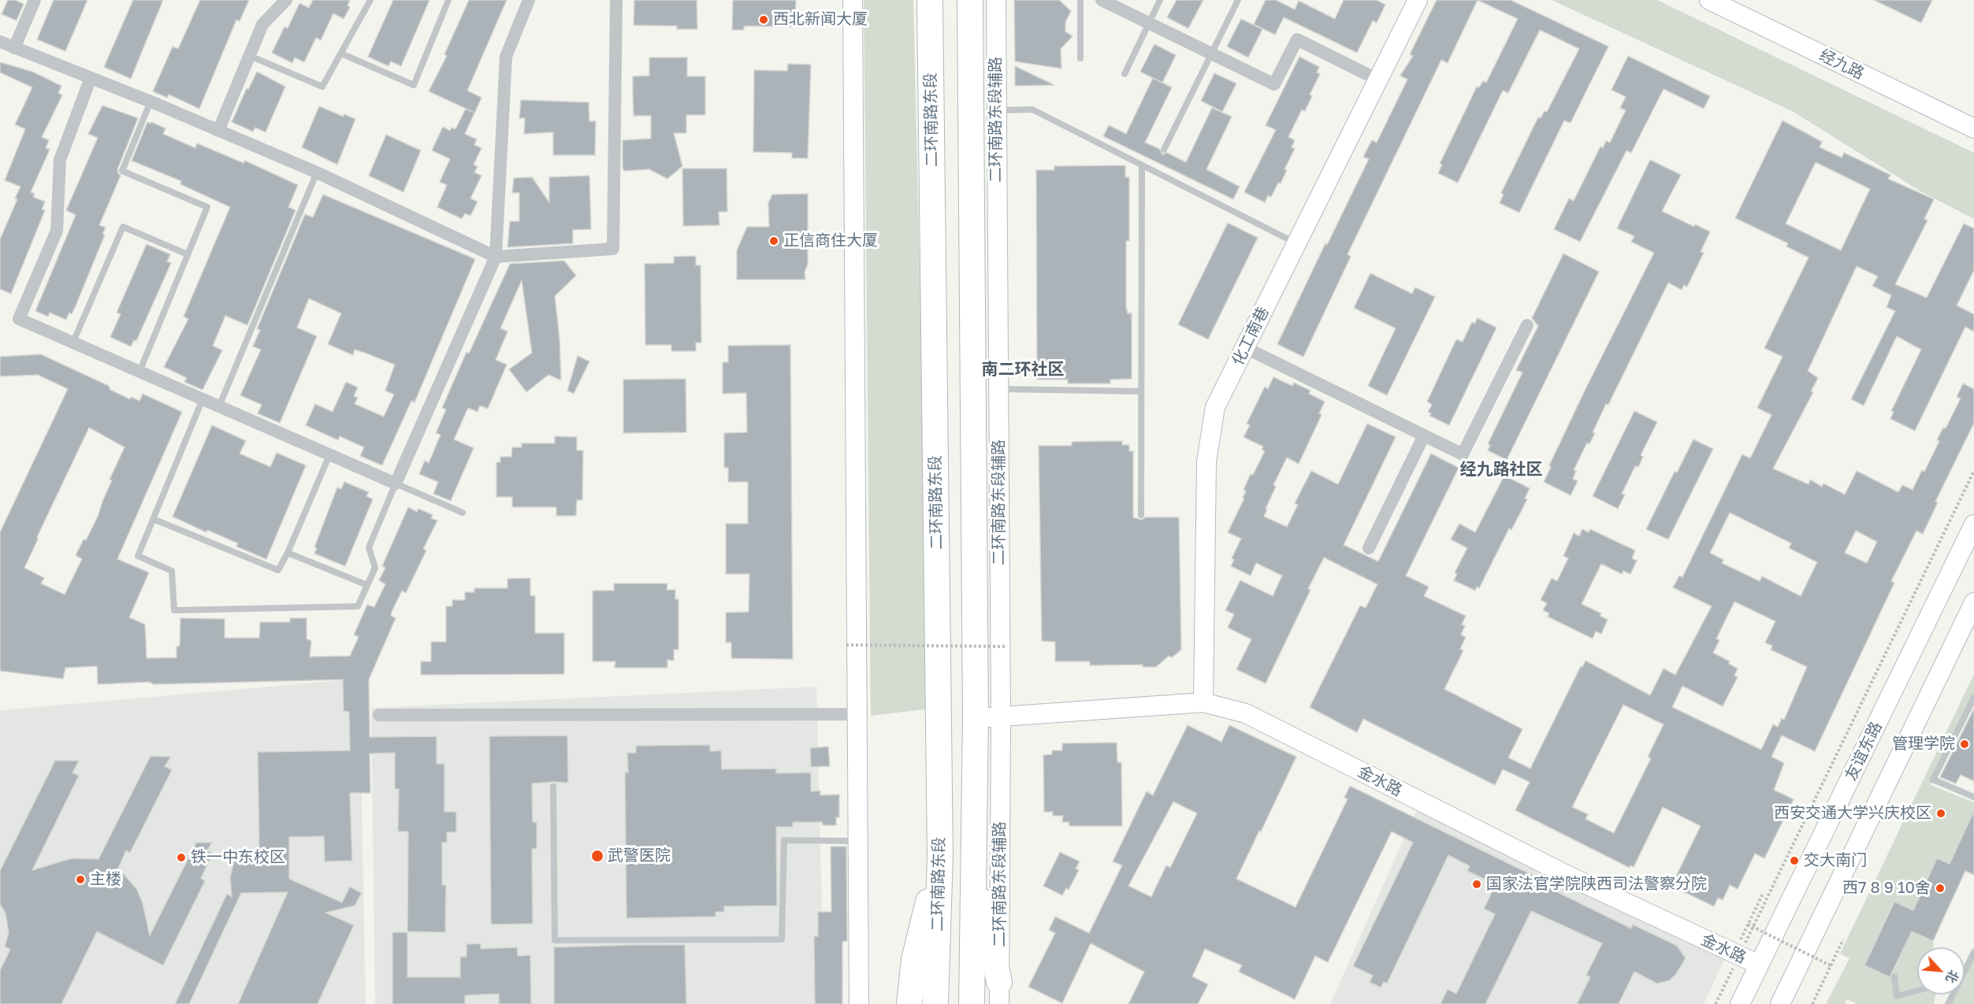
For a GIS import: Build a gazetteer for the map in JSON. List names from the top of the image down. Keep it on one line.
{"streets":{"highway":["二环南路东段"],"main road":["经九路","二环南路东段辅路","化工南巷","友谊东路","金水路"]},"crossings":[["二环南路东段辅路","金水路"],["化工南巷","金水路"],["友谊东路","金水路"]],"districts":["南二环社区","经九路社区"],"places":["西北新闻大厦","正信商住大厦","管理学院","西安交通大学兴庆校区","武警医院","铁一中东校区","交大南门","主楼","国家法官学院陕西司法警察分院","西7 8 9 10舍"],"north":"bottom right"}
